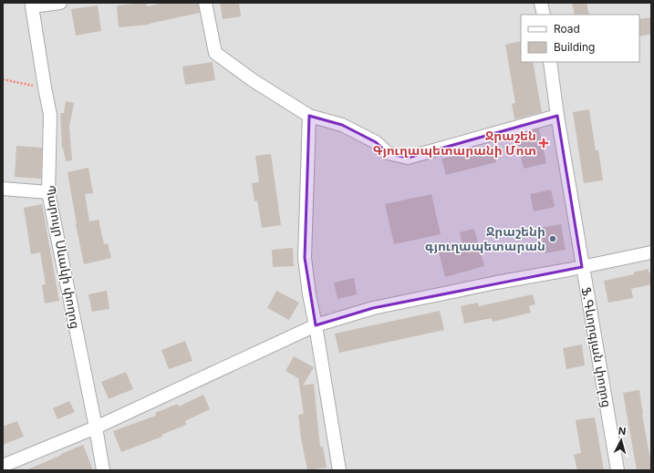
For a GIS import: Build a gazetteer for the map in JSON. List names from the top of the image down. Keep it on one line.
{"streets":{"street":["Պարույր Սևակի փողոց","Ֆ.Գևորգյան փողոց"]},"places":{"health":["Ջրաշեն Գյուղապետարանի Մոտ"],"other":["Ջրաշենի գյուղապետարան"]},"legend":["Road","Building"],"north":"top"}
